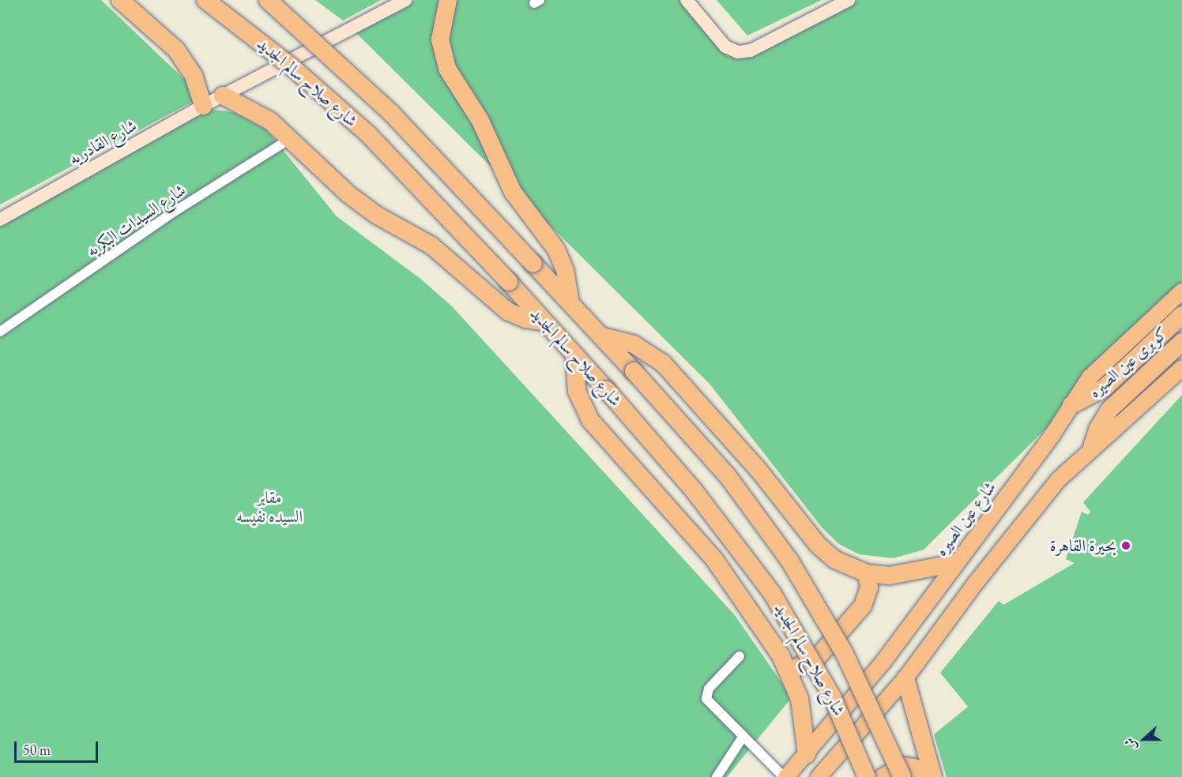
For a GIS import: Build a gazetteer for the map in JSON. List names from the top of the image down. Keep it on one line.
{"streets":{"highway":["شارع صلاح سالم الجديد","كوبرى عين الصيره"],"main road":["شارع عين الصيره"],"street":["شارع القادريه","شارع السيدات البكريه"]},"crossings":[["كوبرى عين الصيره","شارع عين الصيره"]],"parks":["مقابر السيده نفيسه"],"places":["بحيرة القاهرة"],"scale_bar":"50 m","north":"left"}
